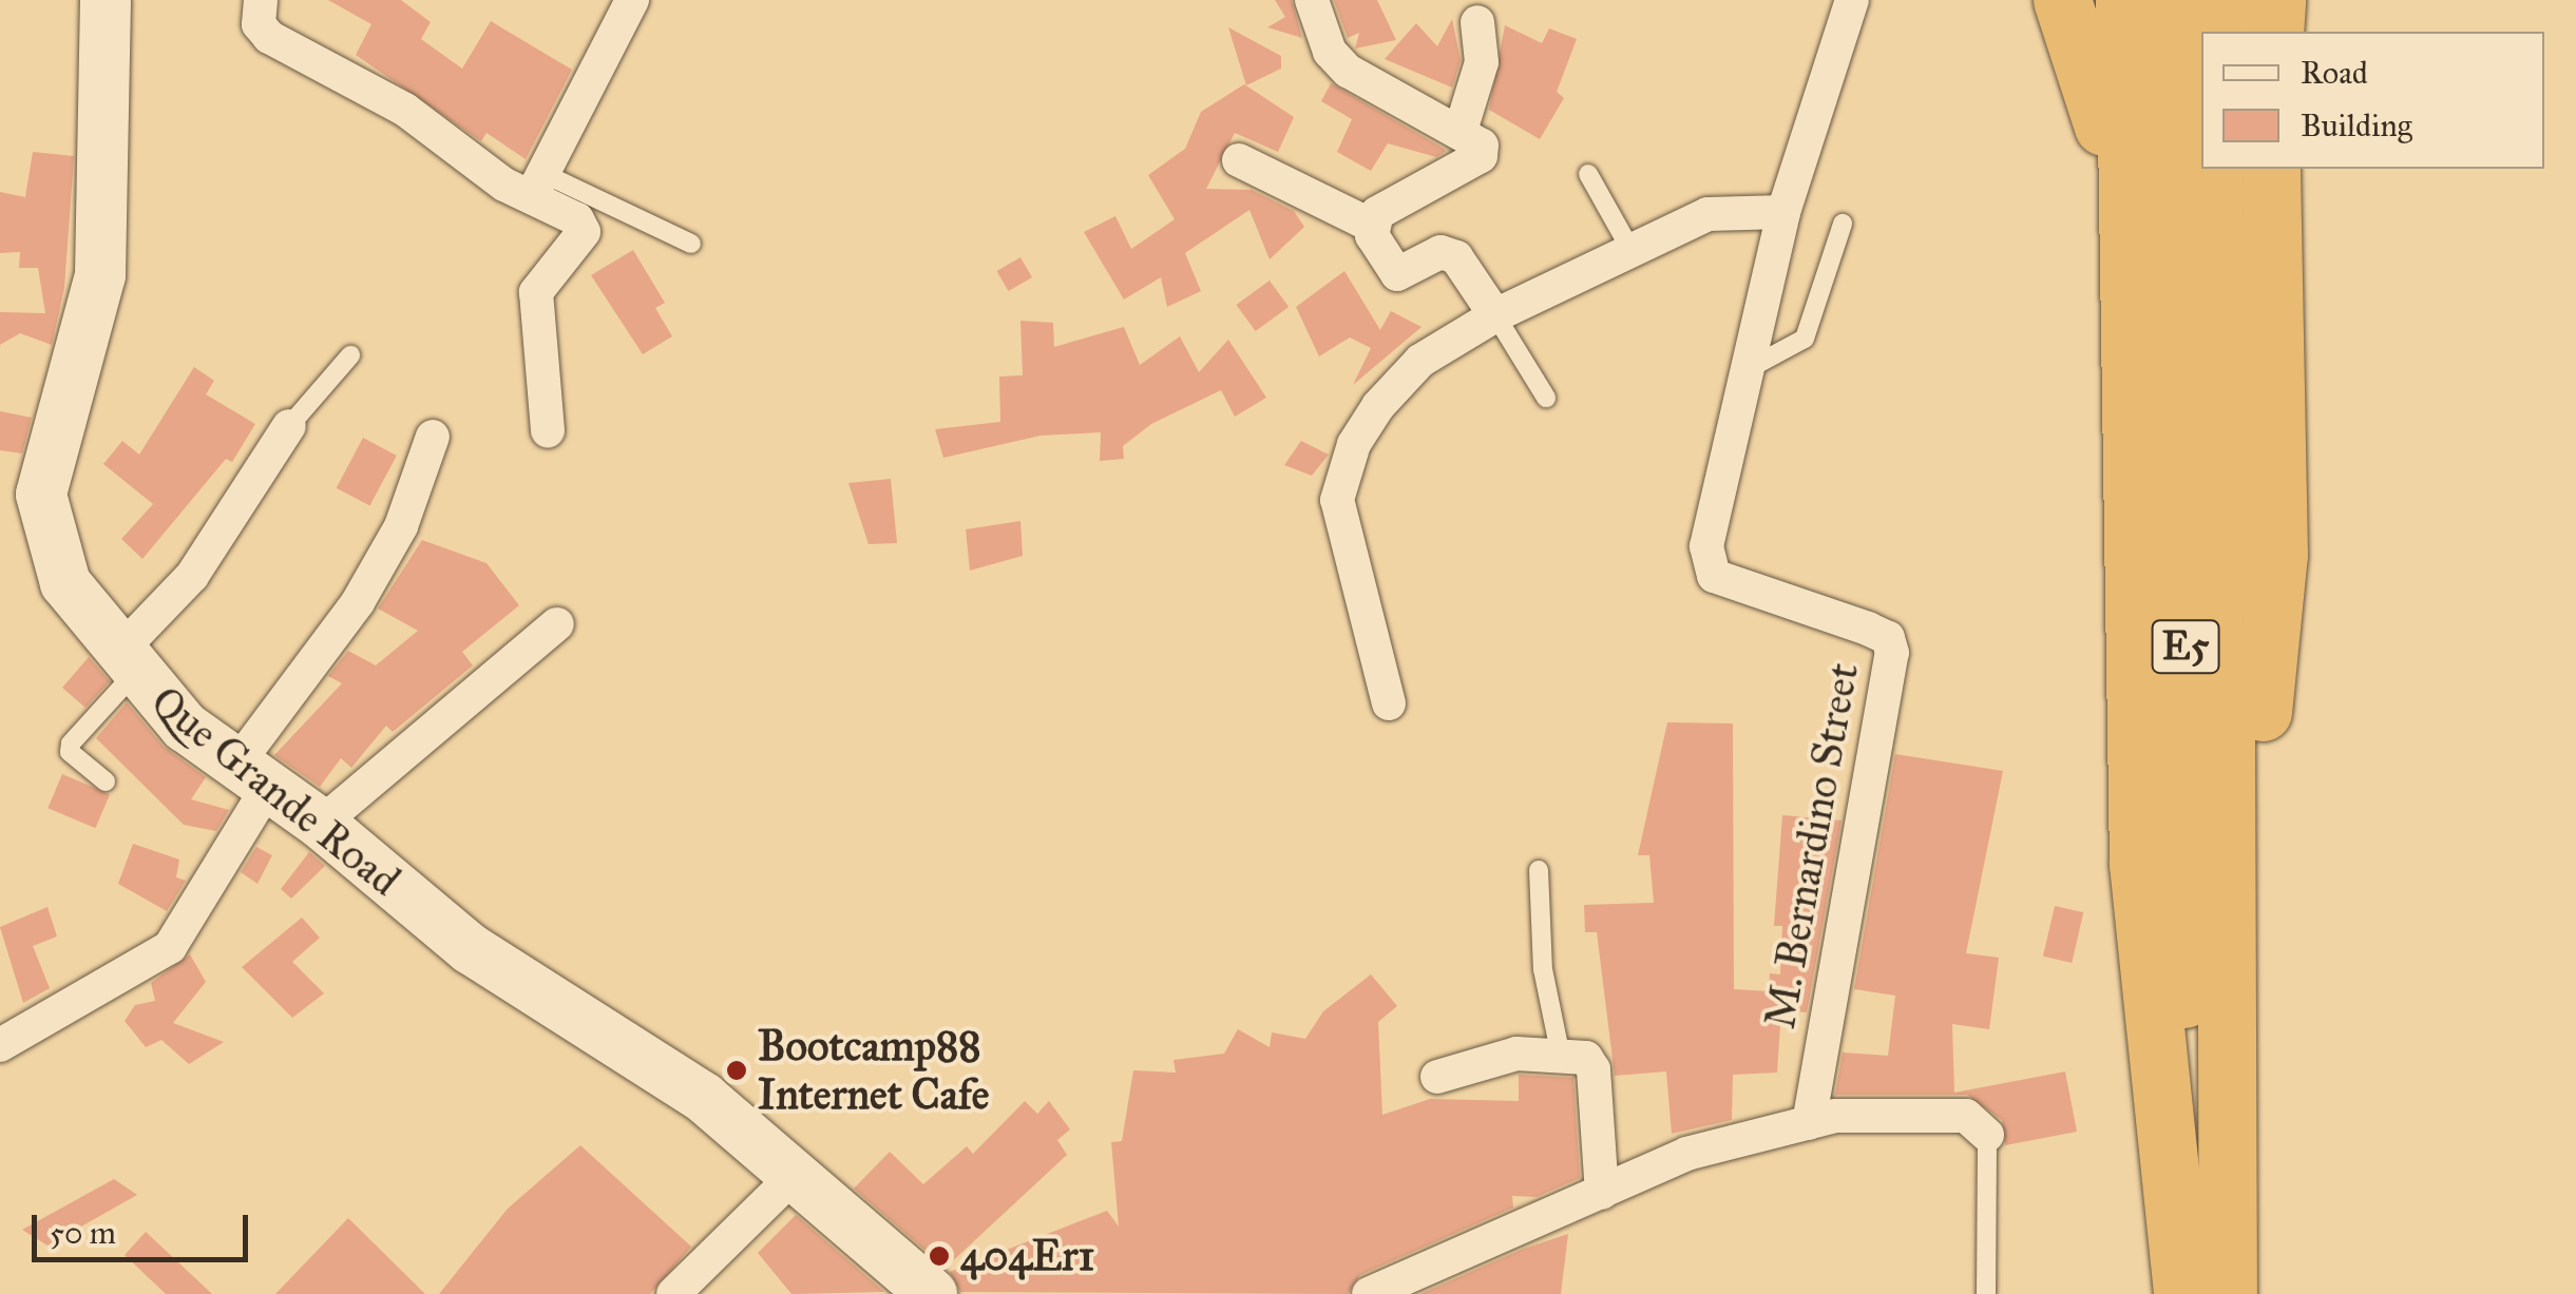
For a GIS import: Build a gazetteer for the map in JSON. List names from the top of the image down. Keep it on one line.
{"streets":{"highway":["E5"],"main road":["Que Grande Road"],"street":["M. Bernardino Street"]},"places":["Bootcamp88 Internet Cafe","404Er1"],"legend":["Road","Building"],"scale_bar":"50 m"}
